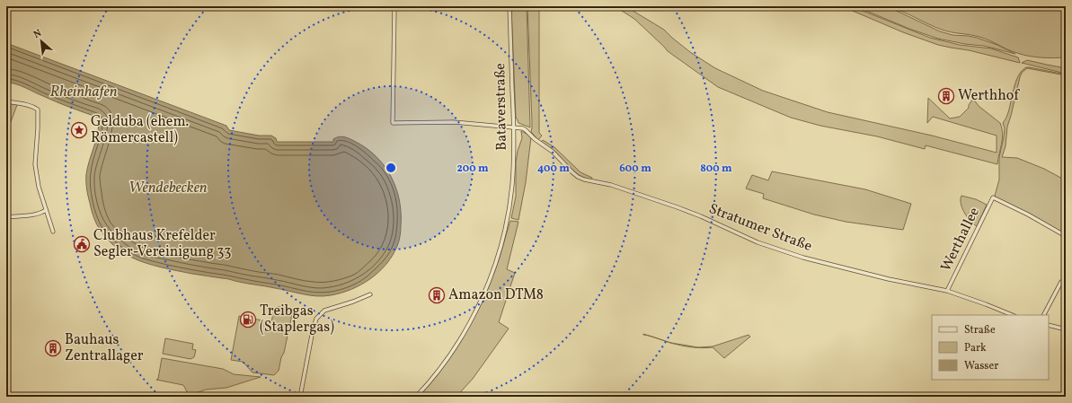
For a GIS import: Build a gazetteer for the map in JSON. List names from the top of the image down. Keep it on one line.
{"streets":{"street":["Bataverstraße","Stratumer Straße","Werthallee"]},"crossings":[["Bataverstraße","Stratumer Straße"],["Stratumer Straße","Werthallee"]],"water":["Rheinhafen","Wendebecken"],"places":{"building":["Werthhof","Amazon DTM8","Bauhaus Zentrallager"],"place":["Gelduba (ehem. Römercastell)"],"public building":["Clubhaus Krefelder Segler-Vereinigung 33"],"fuel station":["Treibgas (Staplergas)"]},"legend":["Straße","Park","Wasser"],"north":"top left","rings":["200 m","400 m","600 m","800 m"]}
